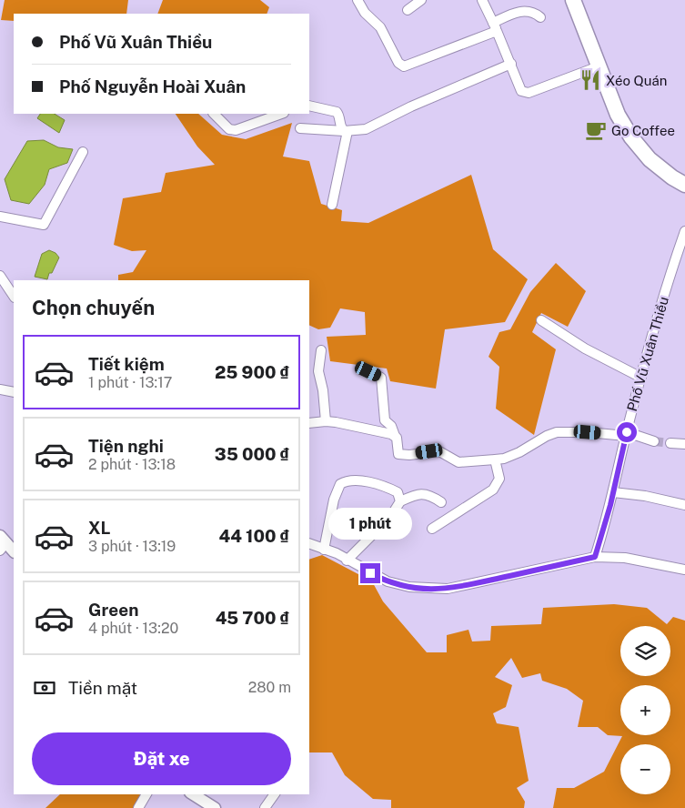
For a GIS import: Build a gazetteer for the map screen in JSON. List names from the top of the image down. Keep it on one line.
{"streets":{"street":["Phố Vũ Xuân Thiều"]},"places":{"restaurant":["Xéo Quán"],"cafe":["Go Coffee"]},"page":{"banner":["Phố Vũ Xuân Thiều","Phố Nguyễn Hoài Xuân"],"heading":"Chọn chuyến","list":[{"name":"Tiết kiệm","note":"1 phút · 13:17","value":"25 900 ₫"},{"name":"Tiện nghi","note":"2 phút · 13:18","value":"35 000 ₫"},{"name":"XL","note":"3 phút · 13:19","value":"44 100 ₫"},{"name":"Green","note":"4 phút · 13:20","value":"45 700 ₫"}],"bubble":"1 phút","map_buttons":["+","−"],"pay":["Tiền mặt","280 m"],"buttons":"Đặt xe"}}
